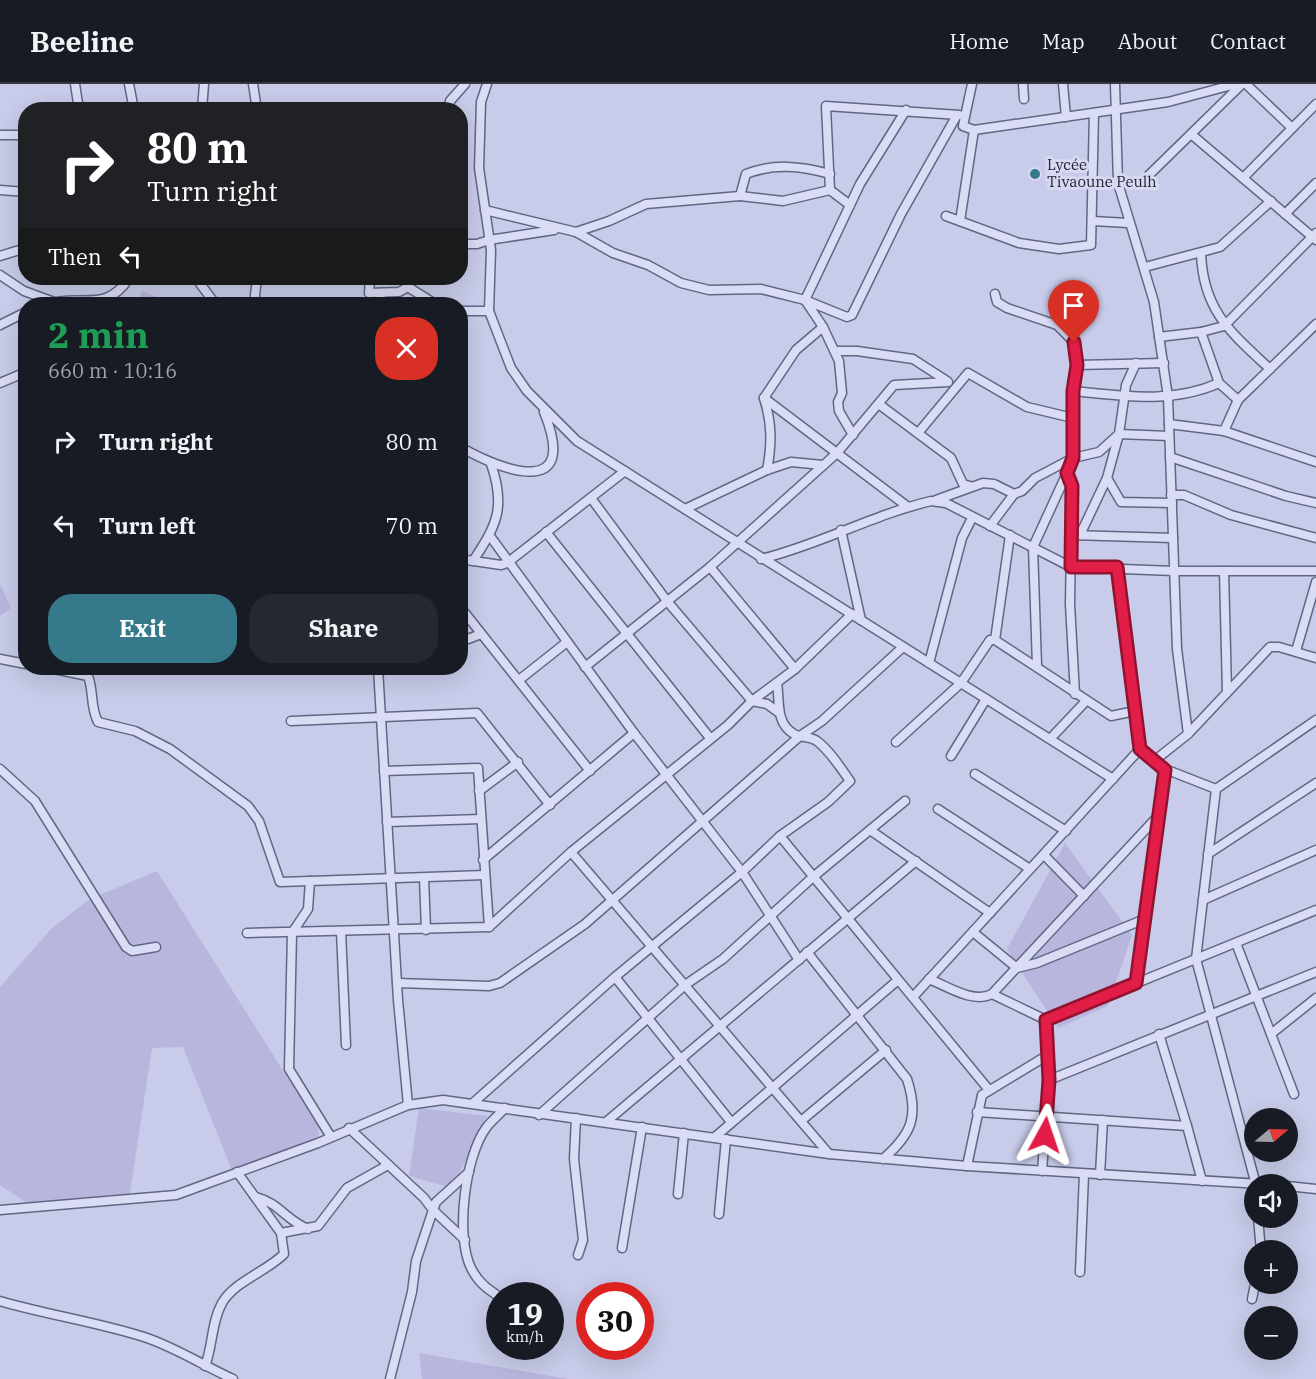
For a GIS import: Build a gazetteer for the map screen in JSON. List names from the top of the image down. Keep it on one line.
{"places":["Lycée Tivaoune Peulh"],"north":"right","page":{"header":"Beeline","nav":["Home","Map","About","Contact"],"turn":["80 m","Turn right"],"then":"Then","heading":["2 min","660 m · 10:16"],"list":[{"name":"Turn right","value":"80 m"},{"name":"Turn left","value":"70 m"}],"buttons":["Exit","Share"],"map_buttons":["+","−"],"speed":"19 km/h","limit":"30"}}
